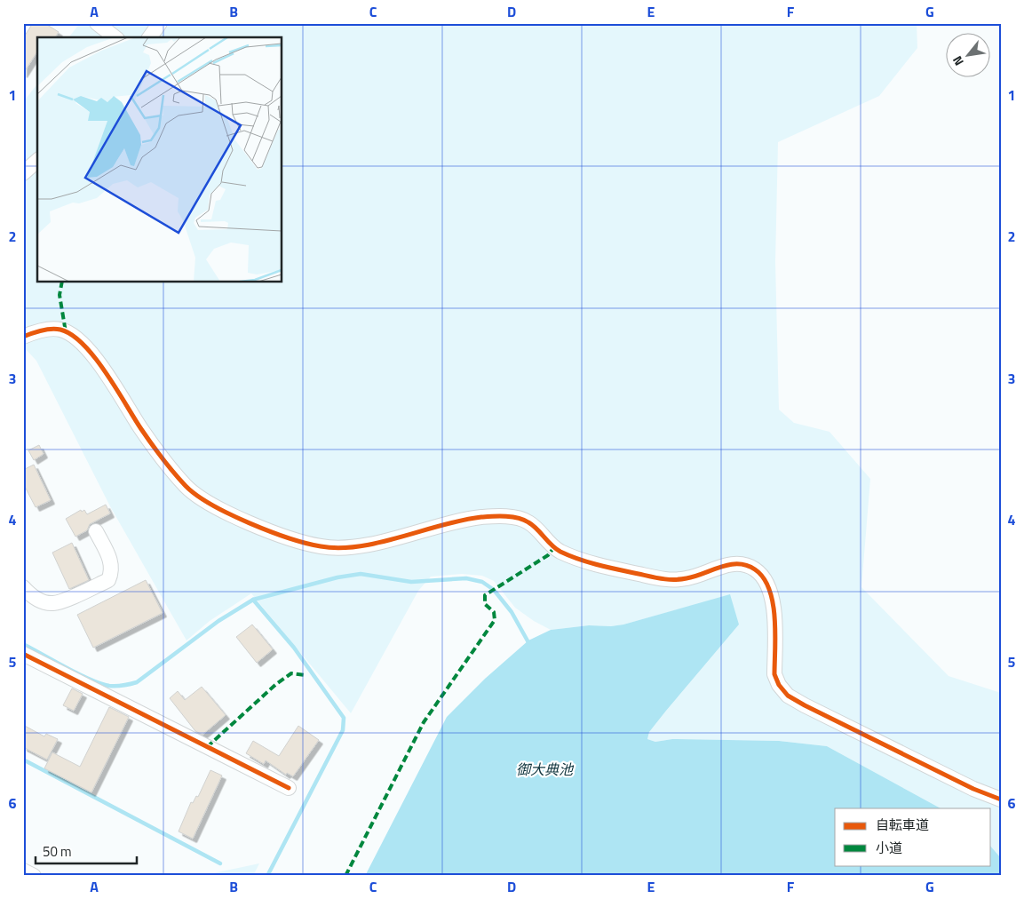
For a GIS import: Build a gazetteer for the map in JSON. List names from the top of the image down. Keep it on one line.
{"water":["御大典池"],"legend":["自転車道","小道"],"scale_bar":"50 m","north":"bottom left","grid":{"columns":["A","B","C","D","E","F","G"],"rows":["1","2","3","4","5","6"]}}
